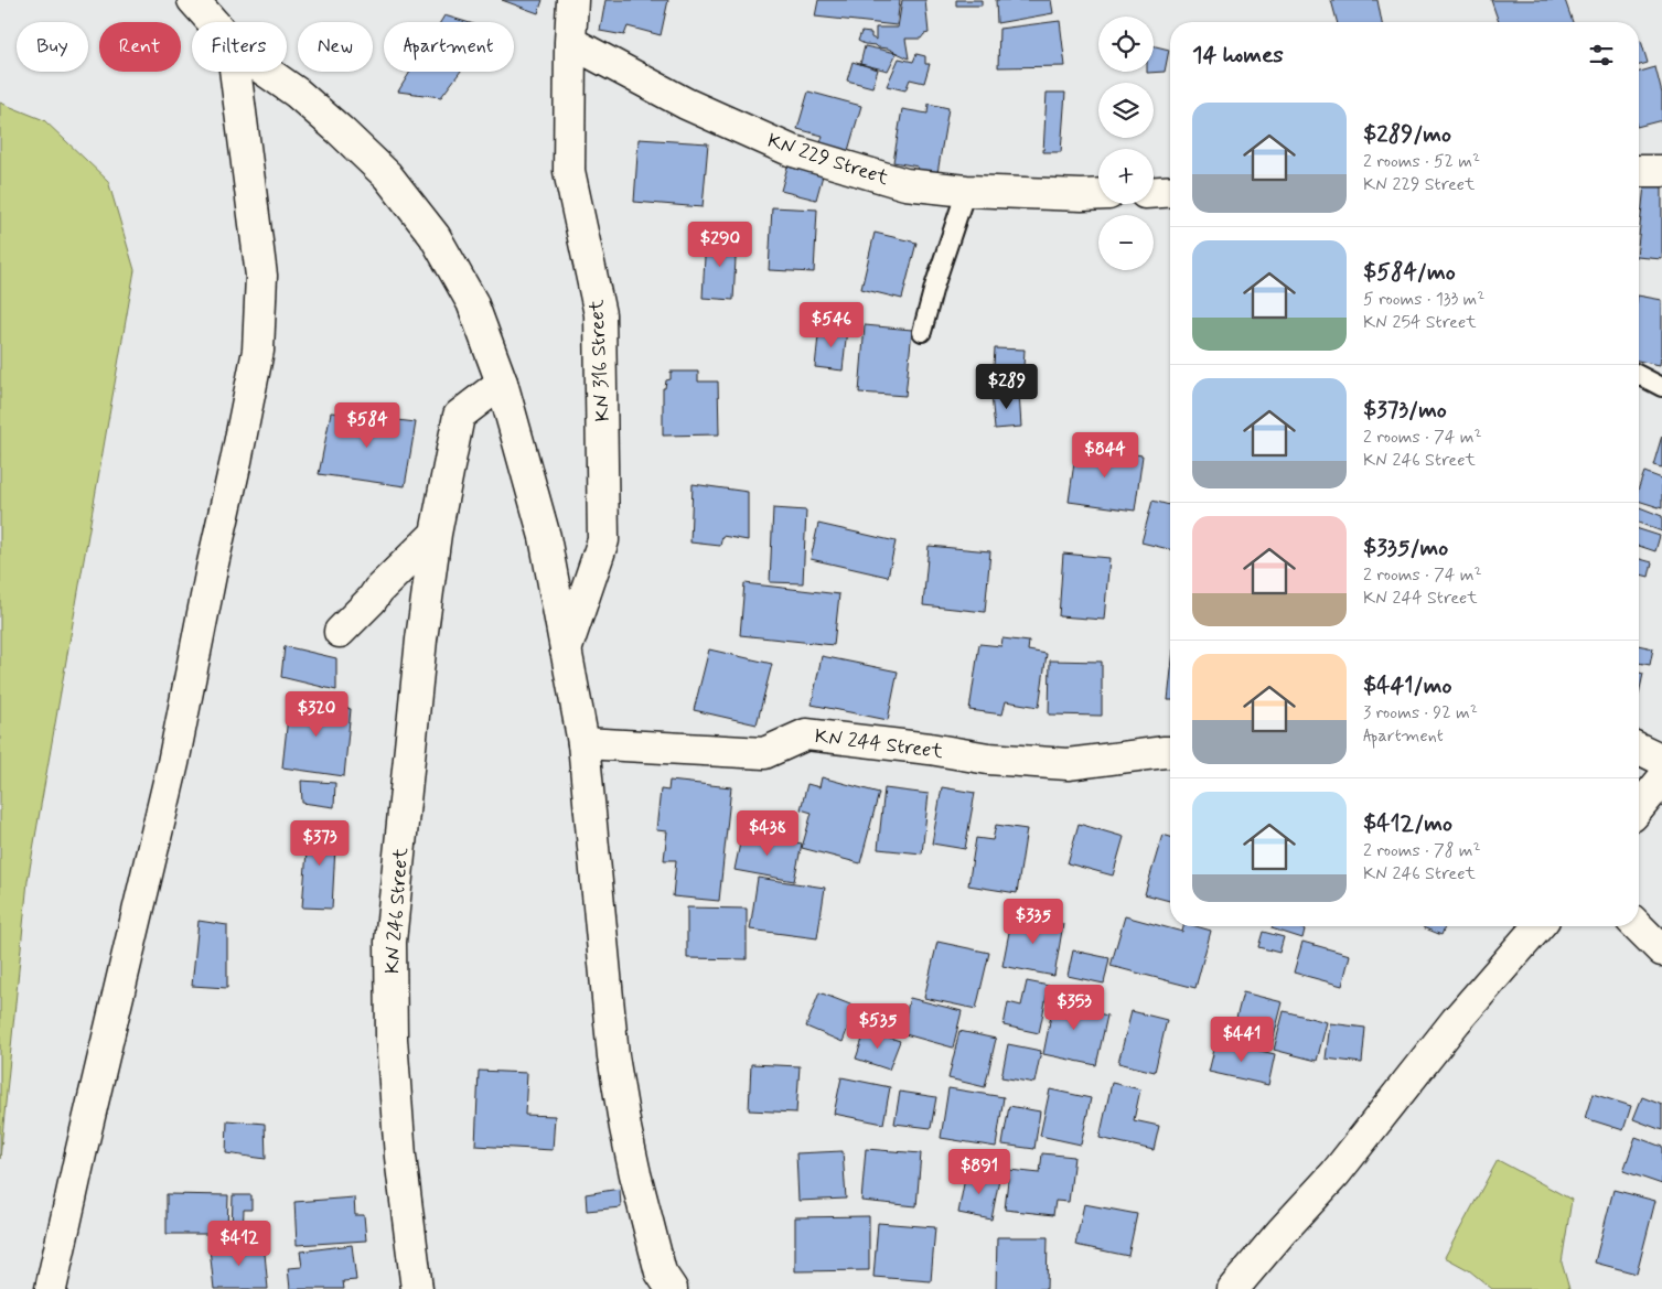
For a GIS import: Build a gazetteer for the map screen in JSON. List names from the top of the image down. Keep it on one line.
{"streets":{"street":["KN 229 Street","KN 316 Street","KN 244 Street","KN 246 Street"]},"crossings":[["KN 229 Street","KN 316 Street"]],"page":{"map_buttons":["+","−"],"chip":["Buy","Rent","Filters","New","Apartment"],"heading":"14 homes","list":[{"name":"$289/mo","note":"2 rooms · 52 m² · KN 229 Street"},{"name":"$584/mo","note":"5 rooms · 133 m² · KN 254 Street"},{"name":"$373/mo","note":"2 rooms · 74 m² · KN 246 Street"},{"name":"$335/mo","note":"2 rooms · 74 m² · KN 244 Street"},{"name":"$441/mo","note":"3 rooms · 92 m² · Apartment"},{"name":"$412/mo","note":"2 rooms · 78 m² · KN 246 Street"}],"price":["$290","$546","$289","$584","$844","$320","$438","$373","$335","$353","$535","$441","$891","$412"]}}
